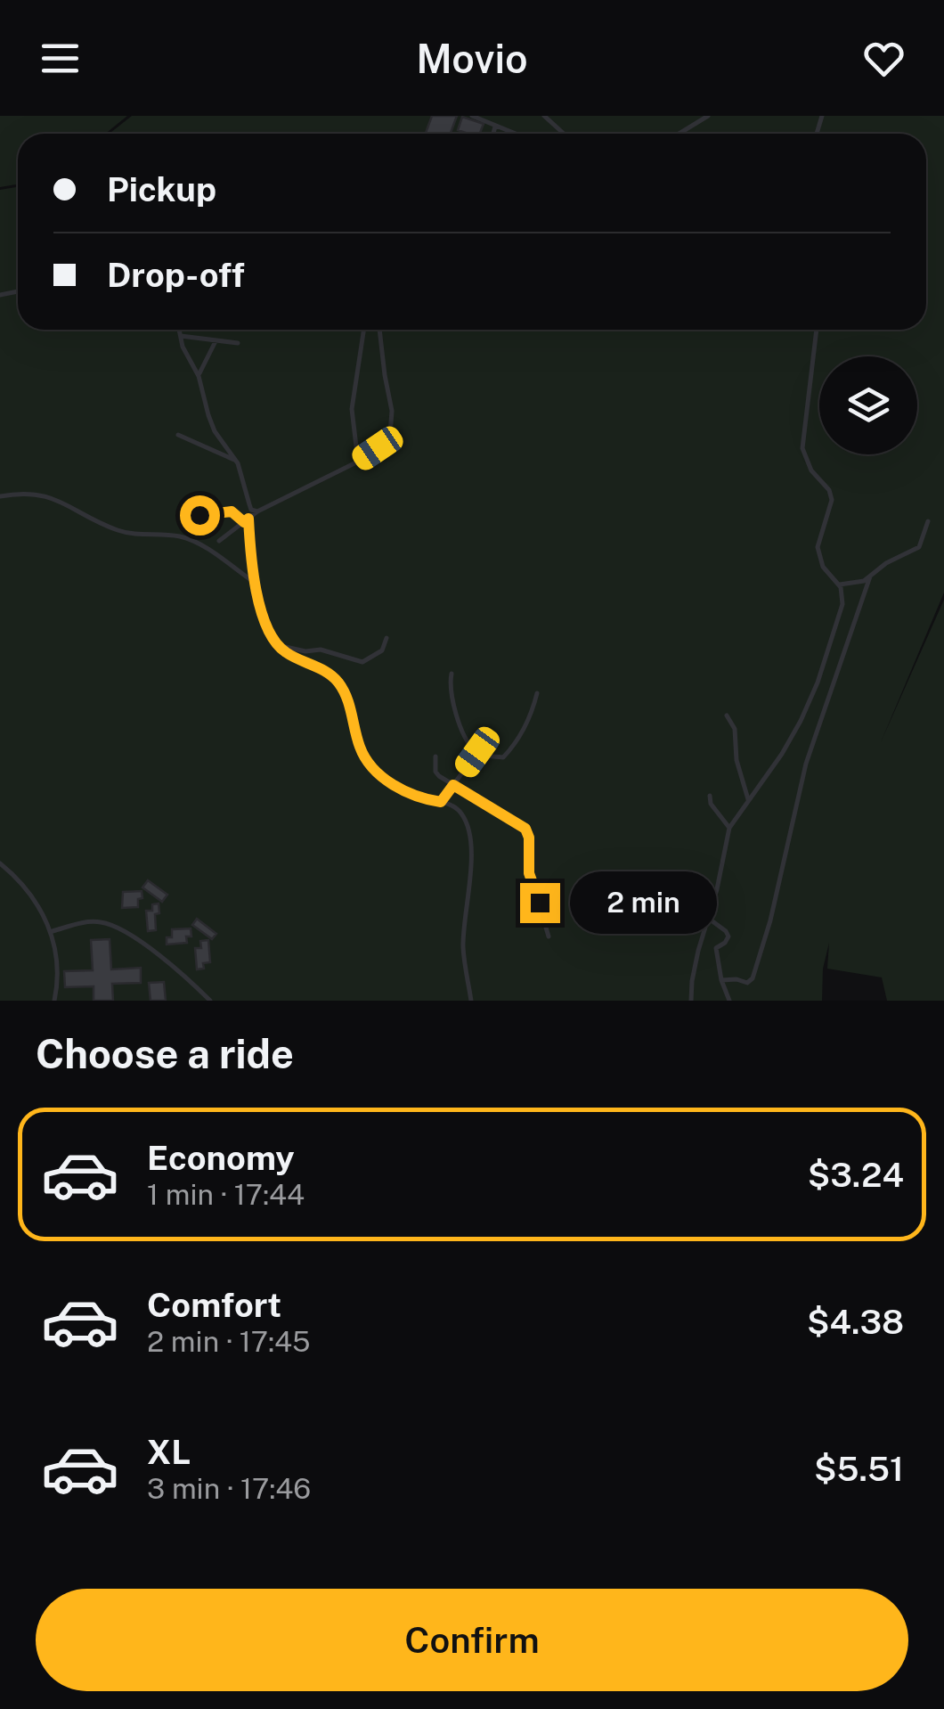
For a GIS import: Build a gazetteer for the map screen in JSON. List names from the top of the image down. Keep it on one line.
{"page":{"header":"Movio","banner":["Pickup","Drop-off"],"bubble":"2 min","heading":"Choose a ride","list":[{"name":"Economy","note":"1 min · 17:44","value":"$3.24"},{"name":"Comfort","note":"2 min · 17:45","value":"$4.38"},{"name":"XL","note":"3 min · 17:46","value":"$5.51"}],"buttons":"Confirm"}}
